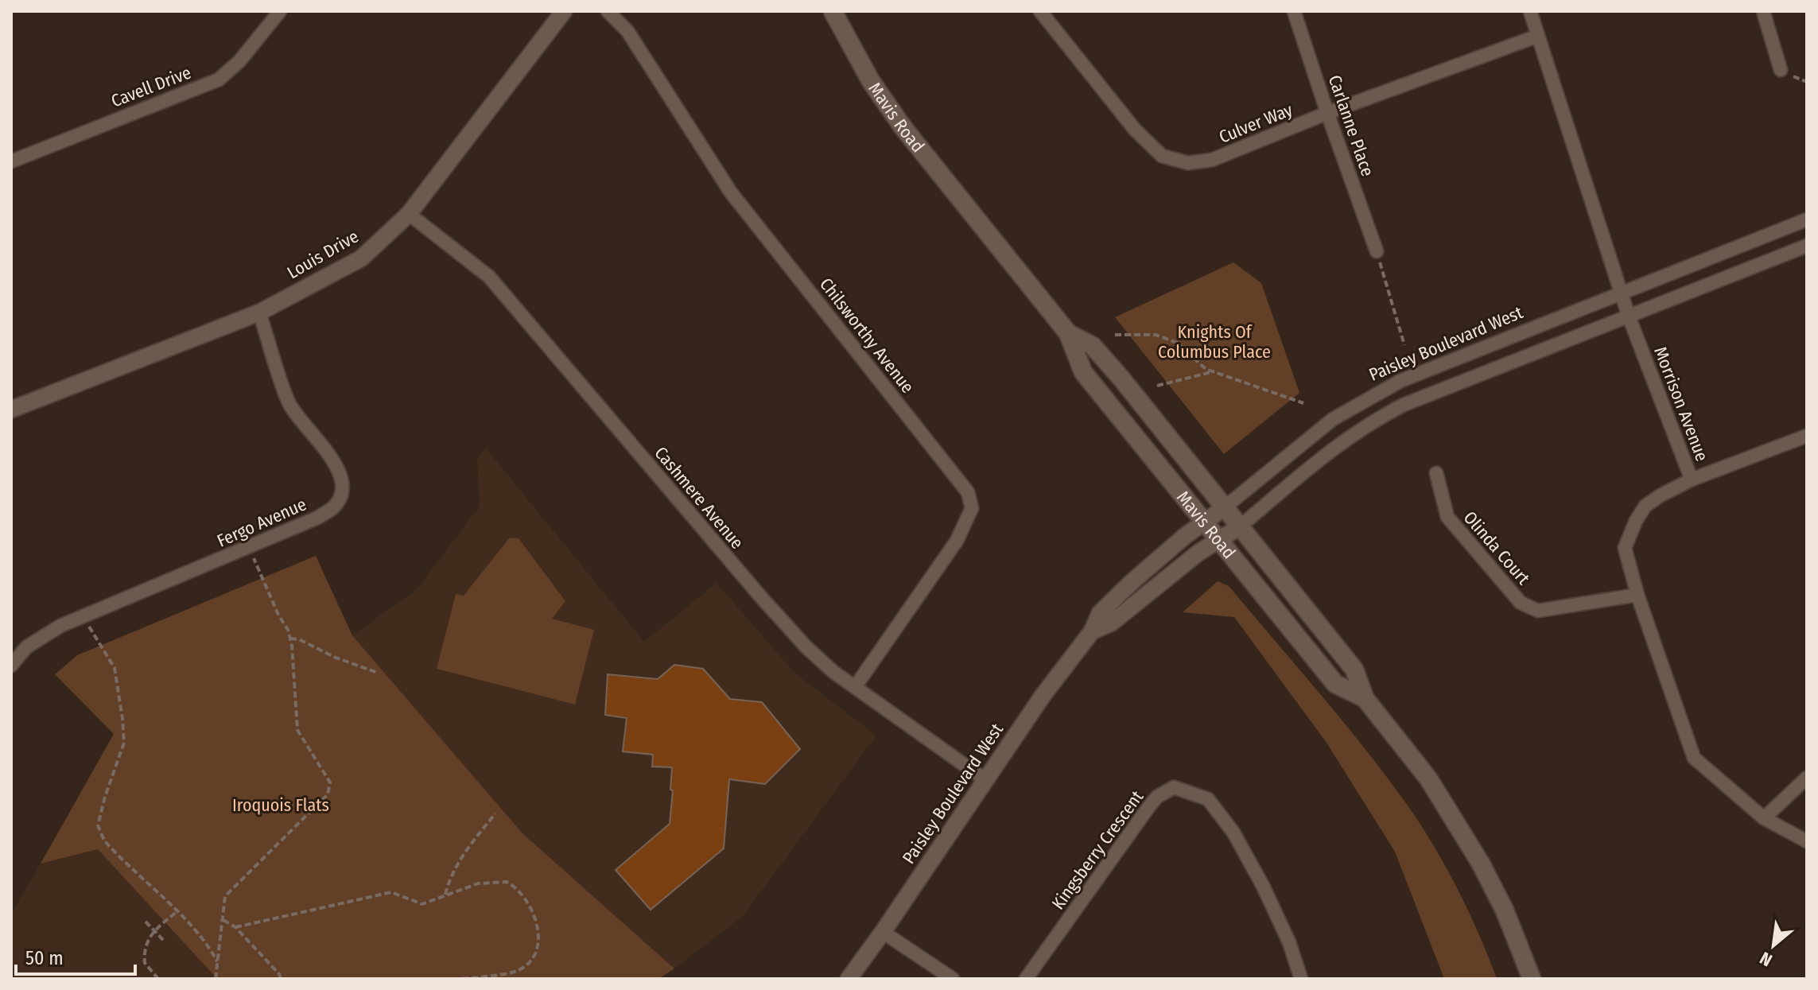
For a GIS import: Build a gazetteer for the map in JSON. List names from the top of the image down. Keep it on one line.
{"streets":{"main road":["Mavis Road"],"street":["Cavell Drive","Culver Way","Carlanne Place","Louis Drive","Chilsworthy Avenue","Paisley Boulevard West","Morrison Avenue","Cashmere Avenue","Fergo Avenue","Olinda Court","Kingsberry Crescent"]},"crossings":[["Mavis Road","Paisley Boulevard West"],["Culver Way","Carlanne Place"],["Culver Way","Morrison Avenue"],["Louis Drive","Cashmere Avenue"],["Louis Drive","Fergo Avenue"],["Chilsworthy Avenue","Cashmere Avenue"],["Paisley Boulevard West","Morrison Avenue"],["Paisley Boulevard West","Cashmere Avenue"],["Morrison Avenue","Olinda Court"]],"parks":["Knights Of Columbus Place","Iroquois Flats"],"scale_bar":"50 m","north":"bottom left"}
